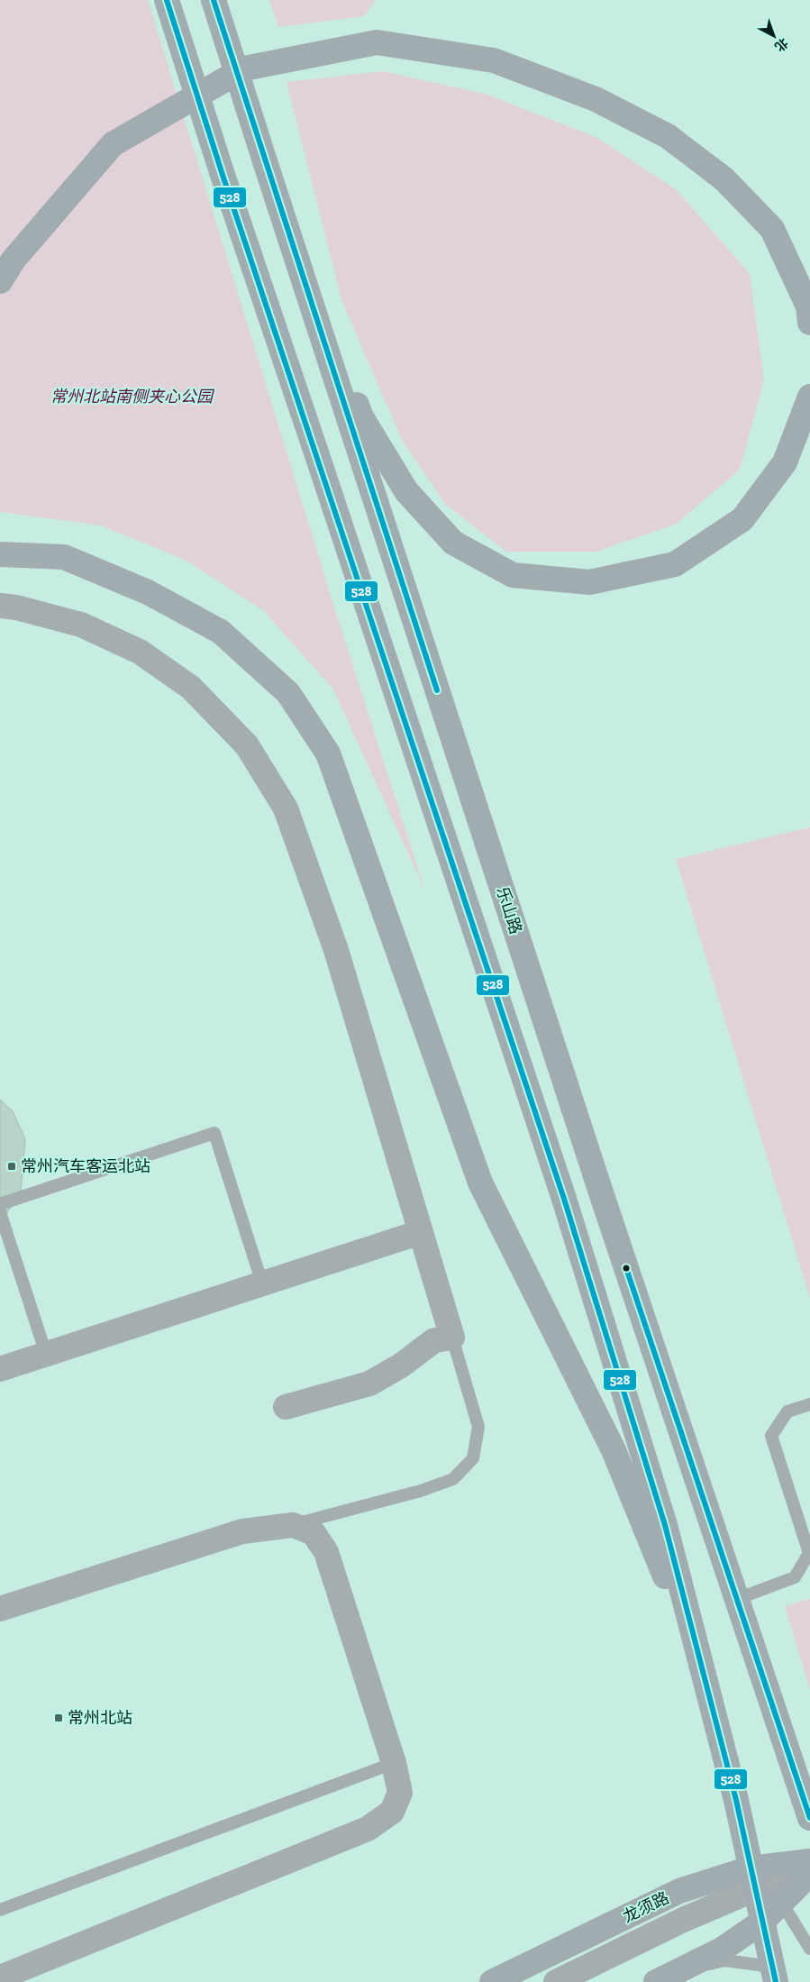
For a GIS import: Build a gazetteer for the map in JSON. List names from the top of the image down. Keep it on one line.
{"streets":{"main road":["乐山路","龙须路"]},"parks":["常州北站南侧夹心公园"],"places":{"transit":["常州汽车客运北站","常州北站"]},"lines":["transit line 528"],"north":"bottom right"}
